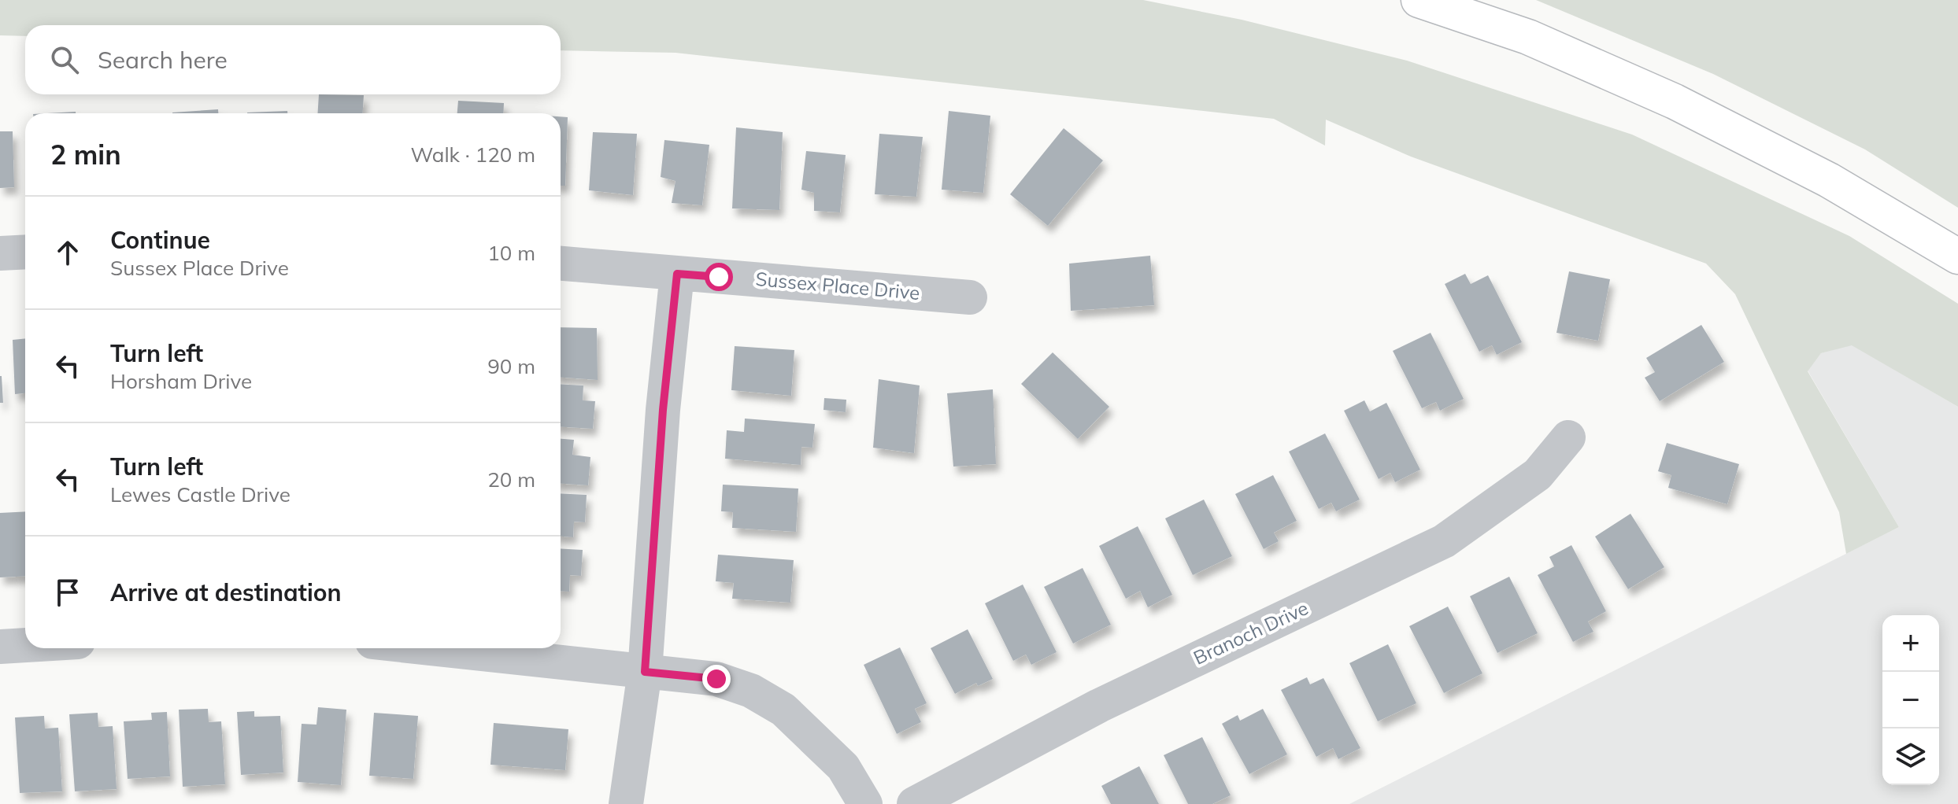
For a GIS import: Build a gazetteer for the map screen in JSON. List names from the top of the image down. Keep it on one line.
{"streets":{"street":["Sussex Place Drive","Branoch Drive"]},"page":{"search":"Search here","heading":["2 min","Walk · 120 m"],"list":[["Continue","Sussex Place Drive","10 m"],["Turn left","Horsham Drive","90 m"],["Turn left","Lewes Castle Drive","20 m"],"Arrive at destination"],"map_buttons":["+","−"]}}
